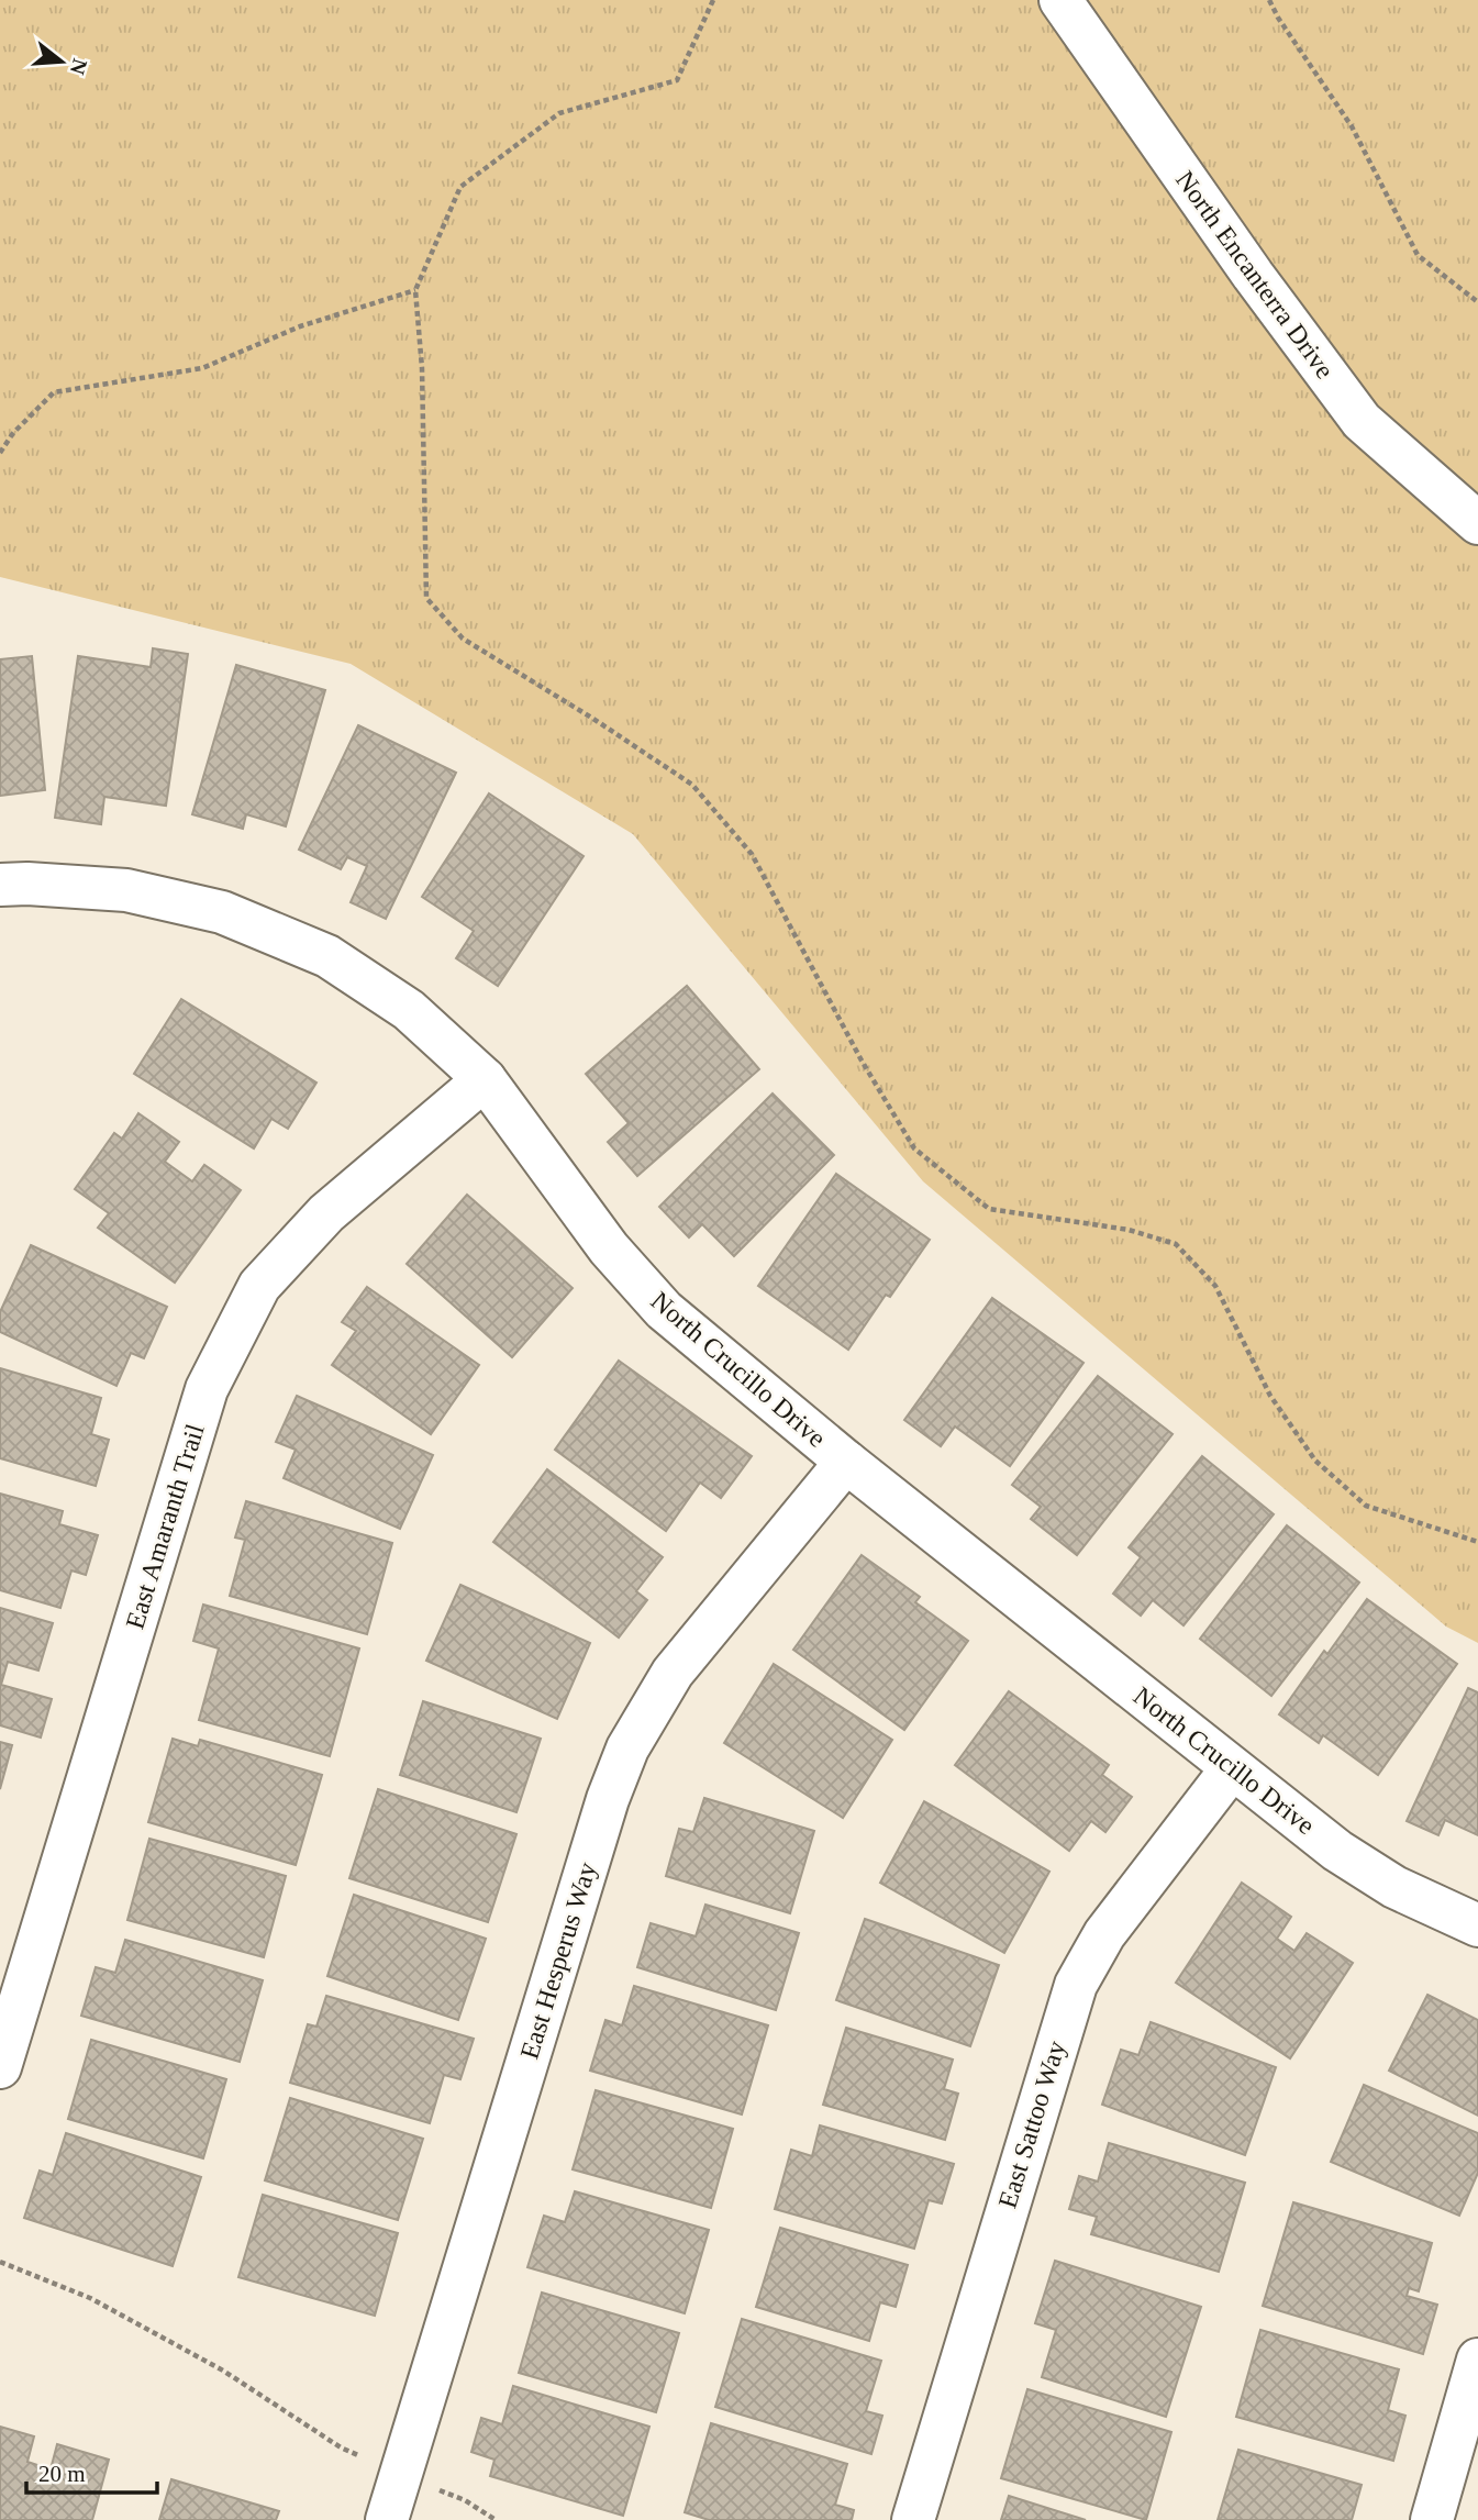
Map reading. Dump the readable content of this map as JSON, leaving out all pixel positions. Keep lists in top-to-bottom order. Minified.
{"streets":{"street":["North Encanterra Drive","North Crucillo Drive","East Amaranth Trail","East Hesperus Way","East Sattoo Way"]},"crossings":[["North Crucillo Drive","East Amaranth Trail"],["North Crucillo Drive","East Hesperus Way"],["North Crucillo Drive","East Sattoo Way"]],"scale_bar":"20 m","north":"right"}
